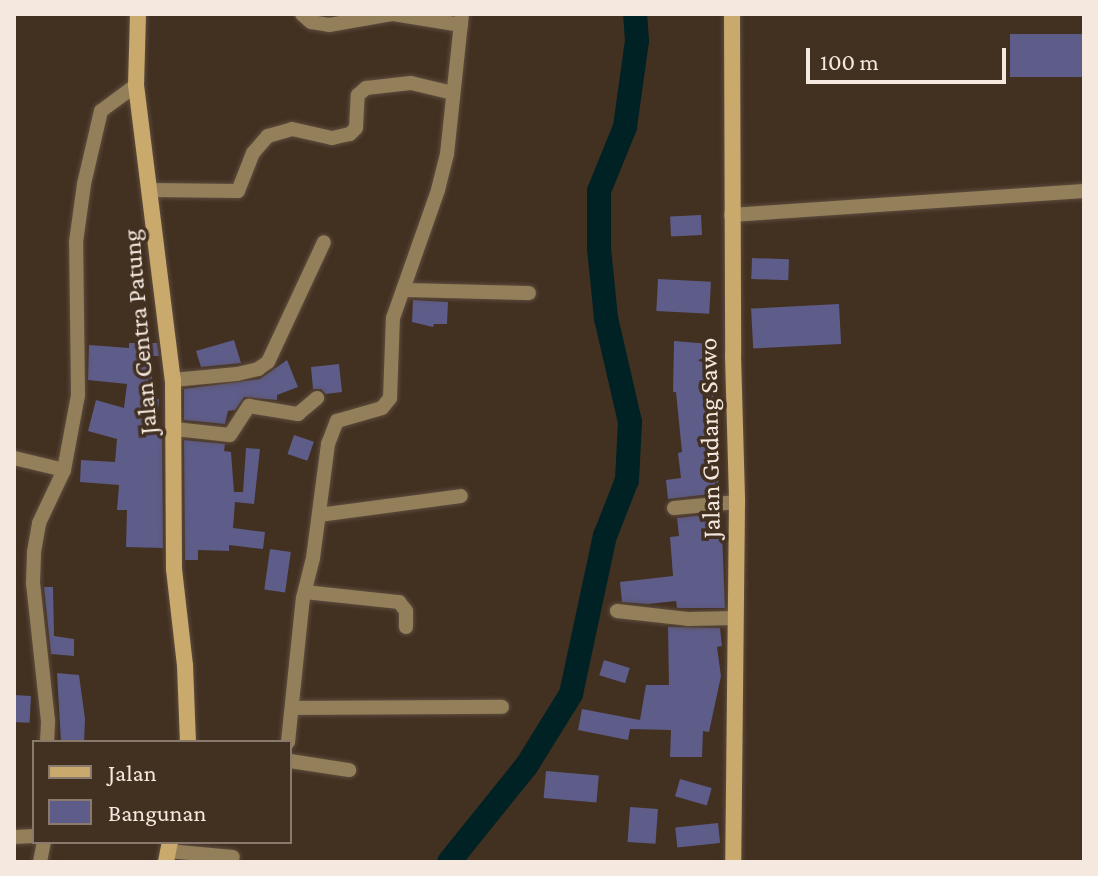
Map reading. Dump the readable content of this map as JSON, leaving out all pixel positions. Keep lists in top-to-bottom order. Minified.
{"streets":{"street":["Jalan Centra Patung","Jalan Gudang Sawo"]},"legend":["Jalan","Bangunan"],"scale_bar":"100 m"}
